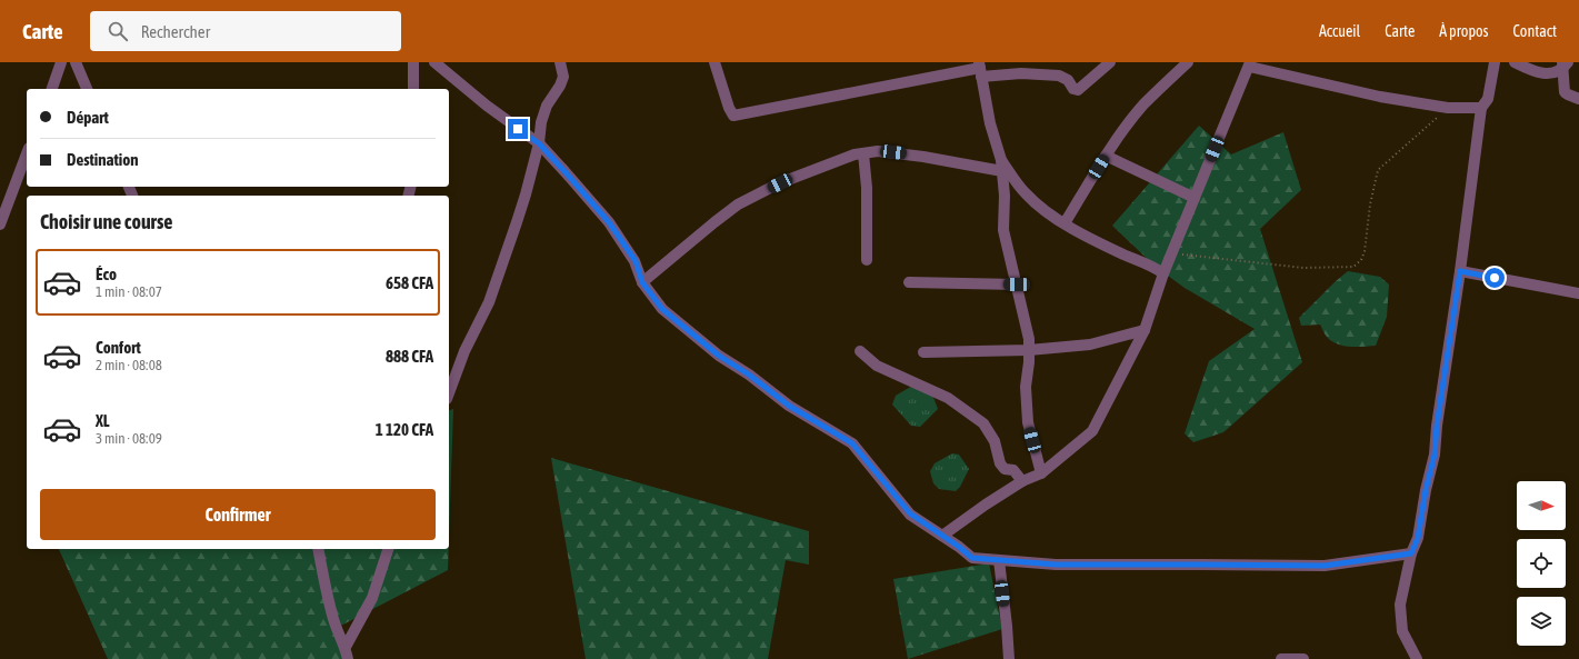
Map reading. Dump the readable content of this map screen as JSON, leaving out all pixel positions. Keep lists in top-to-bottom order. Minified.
{"north":"right","page":{"header":"Carte","search":"Rechercher","nav":["Accueil","Carte","À propos","Contact"],"banner":["Départ","Destination"],"heading":"Choisir une course","list":[{"name":"Éco","note":"1 min · 08:07","value":"658 CFA"},{"name":"Confort","note":"2 min · 08:08","value":"888 CFA"},{"name":"XL","note":"3 min · 08:09","value":"1 120 CFA"}],"buttons":"Confirmer"}}
